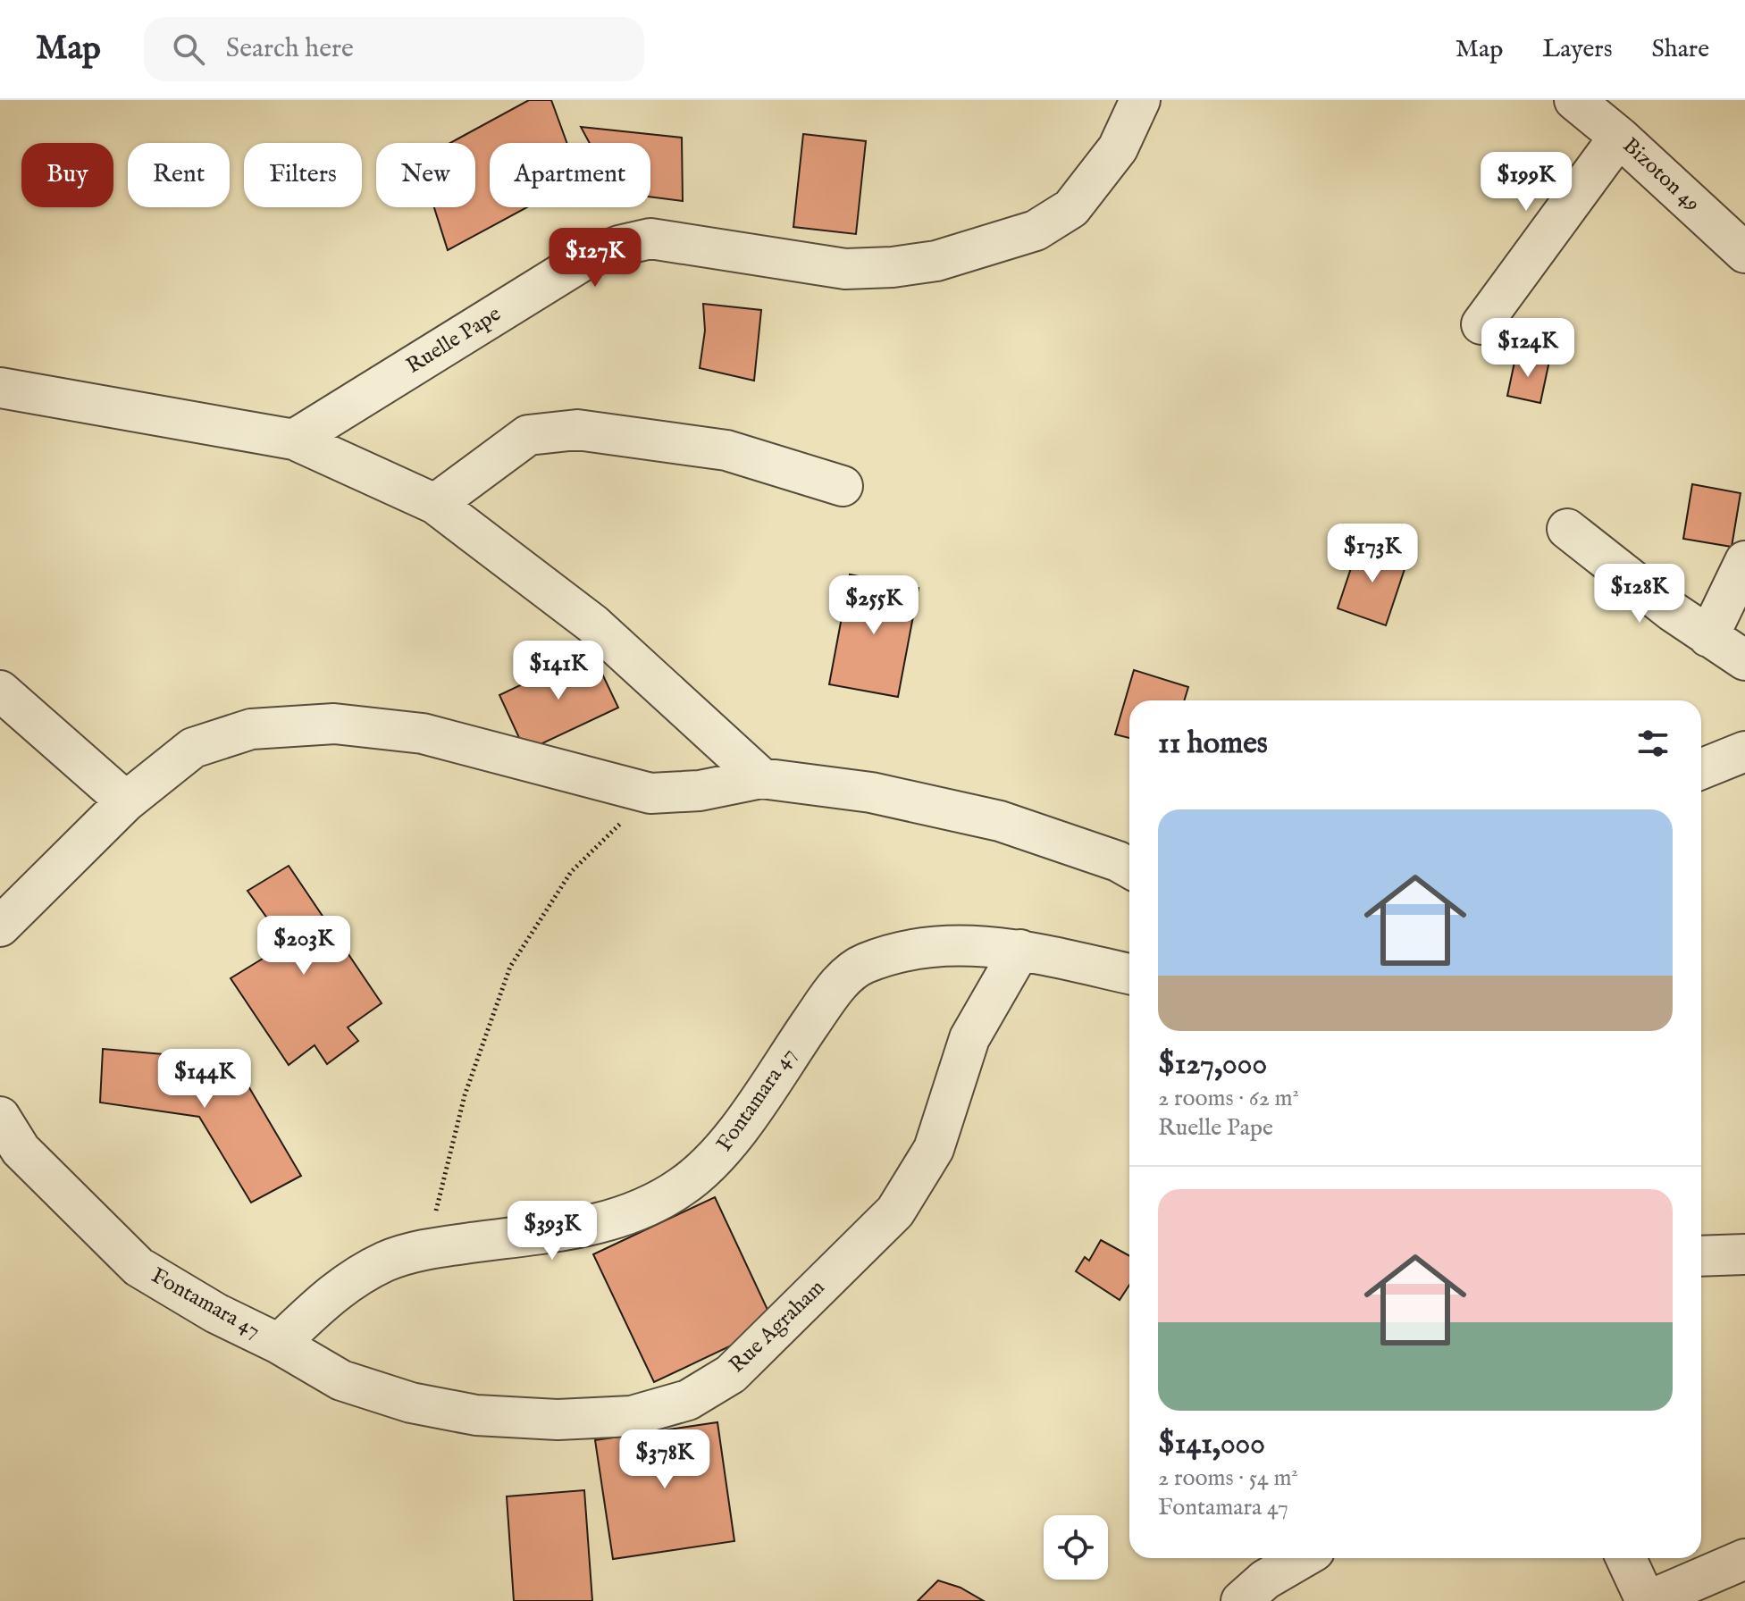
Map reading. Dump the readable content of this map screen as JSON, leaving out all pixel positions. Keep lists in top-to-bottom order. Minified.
{"streets":{"street":["Bizoton 49","Ruelle Pape","Fontamara 47","Rue Agraham"]},"crossings":[["Fontamara 47","Rue Agraham"]],"page":{"header":"Map","search":"Search here","nav":["Map","Layers","Share"],"chip":["Buy","Rent","Filters","New","Apartment"],"price":["$199K","$127K","$124K","$173K","$128K","$255K","$141K","$203K","$144K","$393K","$378K"],"heading":"11 homes","list":[{"name":"$127,000","note":"2 rooms · 62 m² · Ruelle Pape"},{"name":"$141,000","note":"2 rooms · 54 m² · Fontamara 47"}]}}
